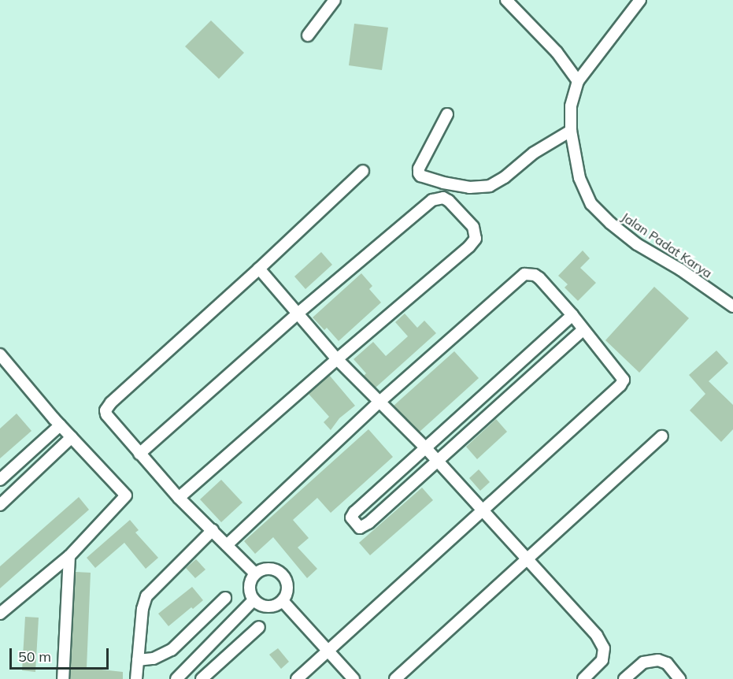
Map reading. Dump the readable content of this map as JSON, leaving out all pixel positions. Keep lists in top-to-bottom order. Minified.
{"streets":{"street":["Jalan Padat Karya"]},"scale_bar":"50 m"}
